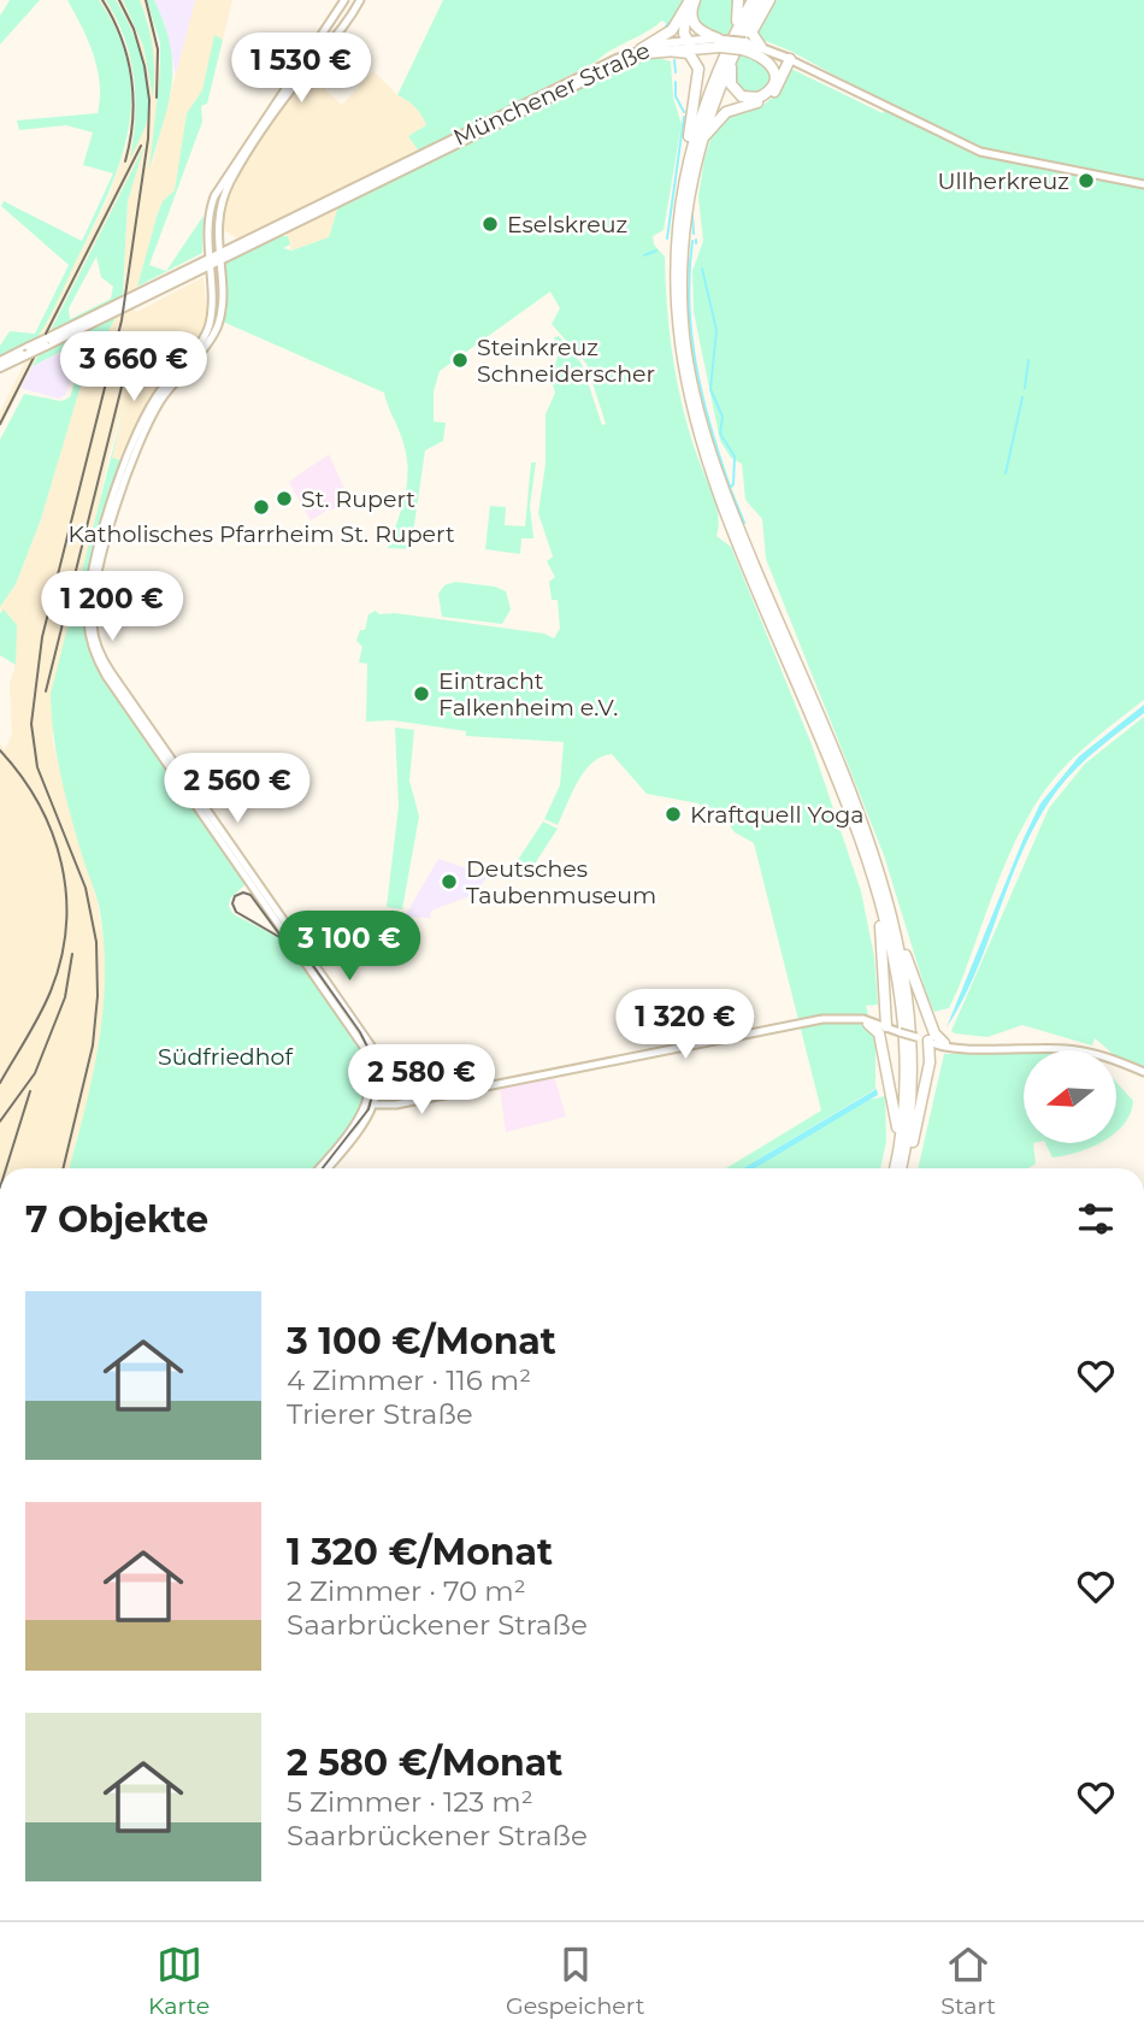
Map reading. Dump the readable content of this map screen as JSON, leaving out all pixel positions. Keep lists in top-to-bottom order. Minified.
{"streets":{"main road":["Münchener Straße"]},"parks":["Südfriedhof"],"places":["Ullherkreuz","Eselskreuz","Steinkreuz Schneiderscher","St. Rupert","Katholisches Pfarrheim St. Rupert","Eintracht Falkenheim e.V.","Kraftquell Yoga","Deutsches Taubenmuseum"],"north":"left","page":{"price":["1 530 €","3 660 €","1 200 €","2 560 €","3 100 €","1 320 €","2 580 €"],"heading":"7 Objekte","list":[{"name":"3 100 €/Monat","note":"4 Zimmer · 116 m² · Trierer Straße"},{"name":"1 320 €/Monat","note":"2 Zimmer · 70 m² · Saarbrückener Straße"},{"name":"2 580 €/Monat","note":"5 Zimmer · 123 m² · Saarbrückener Straße"}],"tabs":["Karte","Gespeichert","Start"]}}
